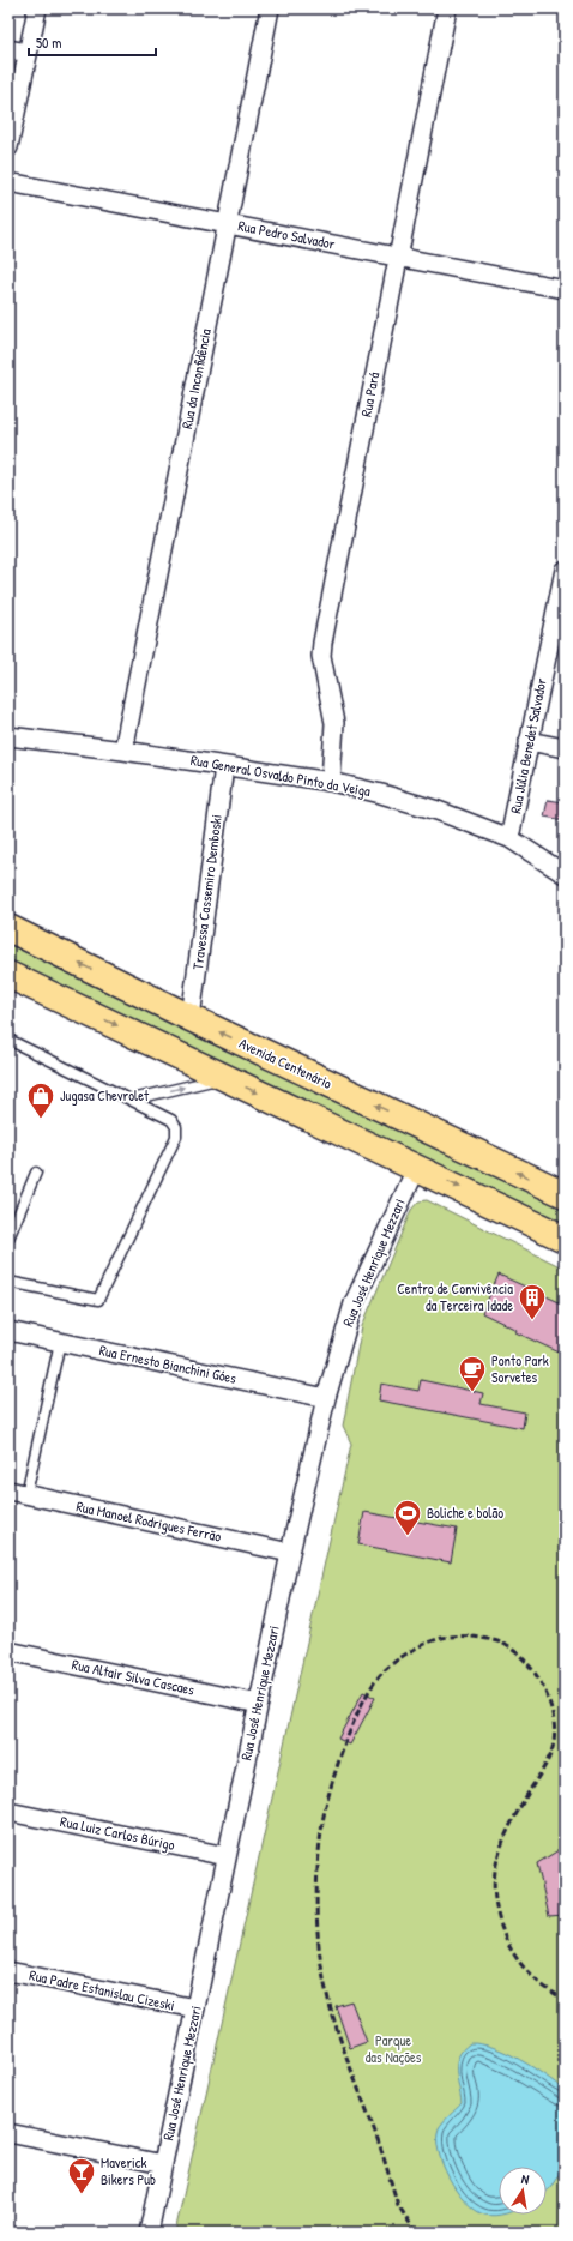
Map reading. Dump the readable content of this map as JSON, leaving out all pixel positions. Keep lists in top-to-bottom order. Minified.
{"streets":{"main road":["Avenida Centenário"],"street":["Rua Pedro Salvador","Rua da Inconfidência","Rua Pará","Rua Júlia Benedet Salvador","Rua General Osvaldo Pinto da Veiga","Travessa Cassemiro Demboski","Rua José Henrique Mezzari","Rua Ernesto Bianchini Góes","Rua Manoel Rodrigues Ferrão","Rua Altair Silva Cascaes","Rua Luiz Carlos Búrigo","Rua Padre Estanislau Cizeski"]},"crossings":[["Rua Pedro Salvador","Rua da Inconfidência"],["Rua Pedro Salvador","Rua Pará"],["Rua da Inconfidência","Rua General Osvaldo Pinto da Veiga"],["Rua Pará","Rua General Osvaldo Pinto da Veiga"],["Rua Júlia Benedet Salvador","Rua General Osvaldo Pinto da Veiga"],["Rua General Osvaldo Pinto da Veiga","Travessa Cassemiro Demboski"],["Travessa Cassemiro Demboski","Avenida Centenário"],["Rua José Henrique Mezzari","Rua Ernesto Bianchini Góes"],["Rua José Henrique Mezzari","Rua Manoel Rodrigues Ferrão"],["Rua José Henrique Mezzari","Rua Altair Silva Cascaes"],["Rua José Henrique Mezzari","Rua Luiz Carlos Búrigo"],["Rua José Henrique Mezzari","Rua Padre Estanislau Cizeski"]],"parks":["Parque das Nações"],"places":{"shop":["Jugasa Chevrolet"],"building":["Centro de Convivência da Terceira Idade"],"cafe":["Ponto Park Sorvetes"],"sports":["Boliche e bolão"],"bar":["Maverick Bikers Pub"]},"scale_bar":"50 m","north":"top"}
